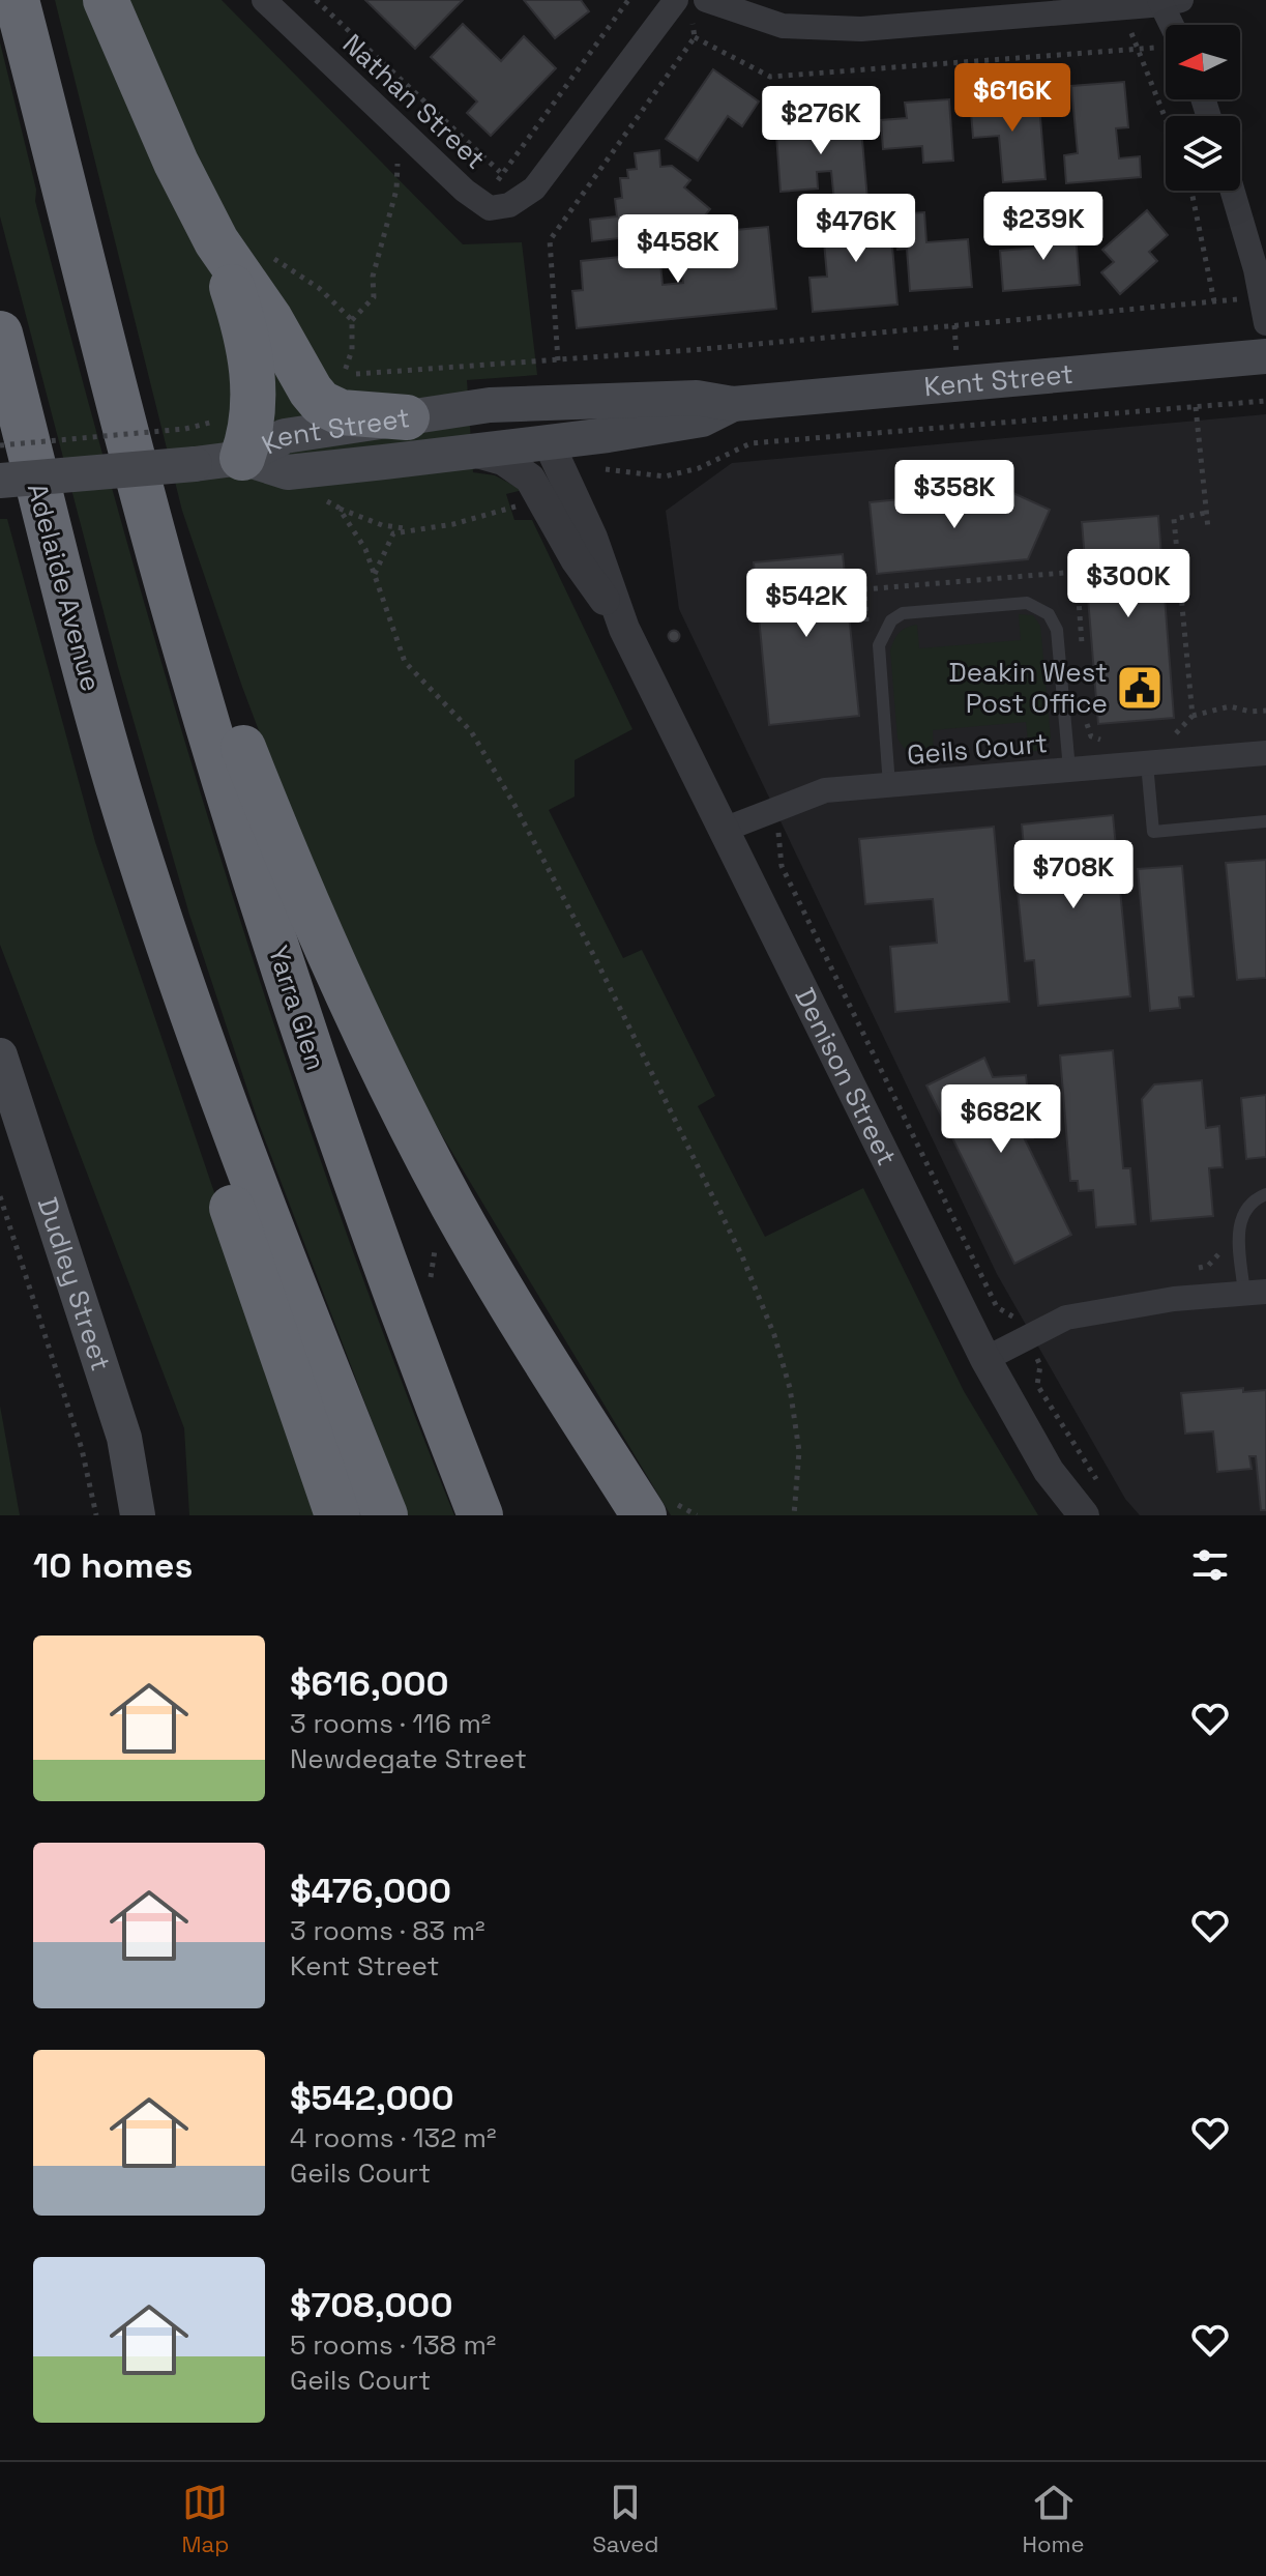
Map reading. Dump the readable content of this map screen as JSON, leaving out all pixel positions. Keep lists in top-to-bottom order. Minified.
{"streets":{"highway":["Adelaide Avenue","Yarra Glen"],"main road":["Kent Street","Dudley Street"],"street":["Nathan Street","Geils Court","Denison Street"]},"crossings":[["Kent Street","Denison Street"],["Geils Court","Denison Street"]],"places":{"public building":["Deakin West Post Office"]},"north":"left","page":{"price":["$616K","$276K","$239K","$476K","$458K","$358K","$300K","$542K","$708K","$682K"],"heading":"10 homes","list":[{"name":"$616,000","note":"3 rooms · 116 m² · Newdegate Street"},{"name":"$476,000","note":"3 rooms · 83 m² · Kent Street"},{"name":"$542,000","note":"4 rooms · 132 m² · Geils Court"},{"name":"$708,000","note":"5 rooms · 138 m² · Geils Court"}],"tabs":["Map","Saved","Home"]}}
